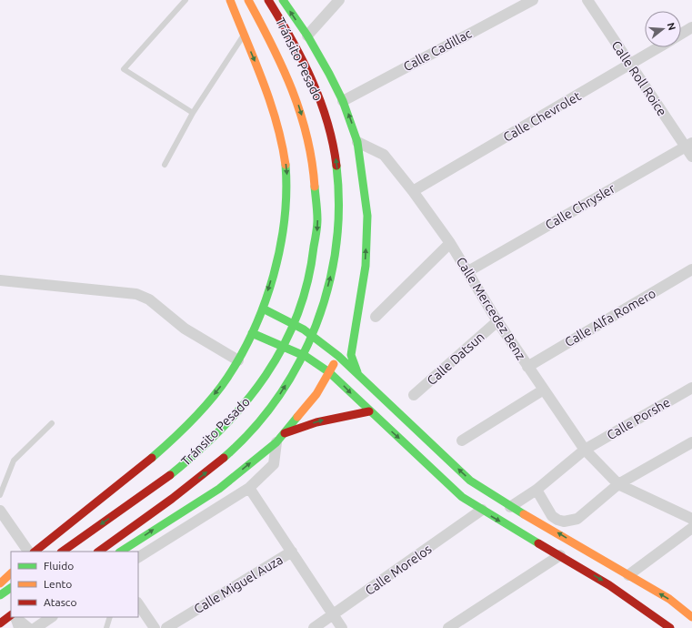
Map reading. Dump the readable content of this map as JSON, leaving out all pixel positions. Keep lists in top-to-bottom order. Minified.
{"streets":{"main road":["Tránsito Pesado"],"street":["Calle Cadillac","Calle Roll Roice","Calle Chevrolet","Calle Chrysler","Calle Mercedez Benz","Calle Alfa Romero","Calle Datsun","Calle Porshe","Calle Morelos","Calle Miguel Auza"]},"crossings":[["Calle Roll Roice","Calle Chevrolet"],["Calle Roll Roice","Calle Chrysler"],["Calle Chevrolet","Calle Mercedez Benz"],["Calle Chrysler","Calle Mercedez Benz"],["Calle Mercedez Benz","Calle Alfa Romero"],["Calle Mercedez Benz","Calle Datsun"],["Calle Mercedez Benz","Calle Porshe"]],"legend":["Fluido","Lento","Atasco"],"north":"right"}
